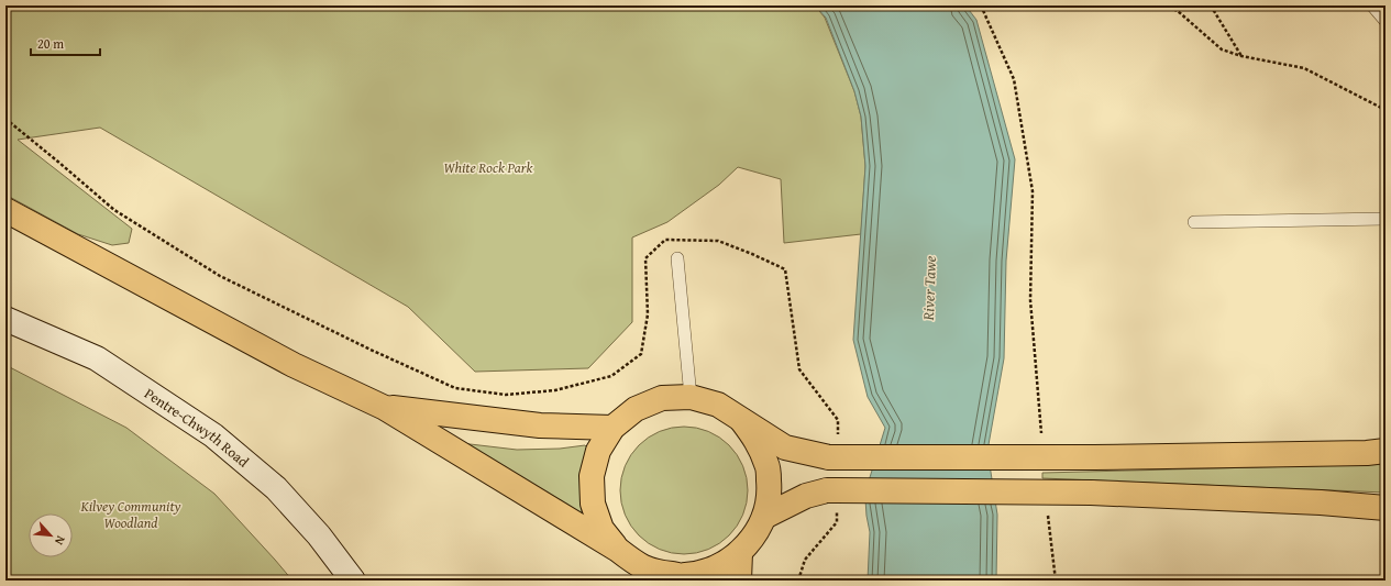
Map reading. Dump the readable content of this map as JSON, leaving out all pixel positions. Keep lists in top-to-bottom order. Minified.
{"streets":{"main road":["Pentre-Chwyth Road"]},"water":["River Tawe"],"parks":["White Rock Park","Kilvey Community Woodland"],"scale_bar":"20 m","north":"bottom right"}
